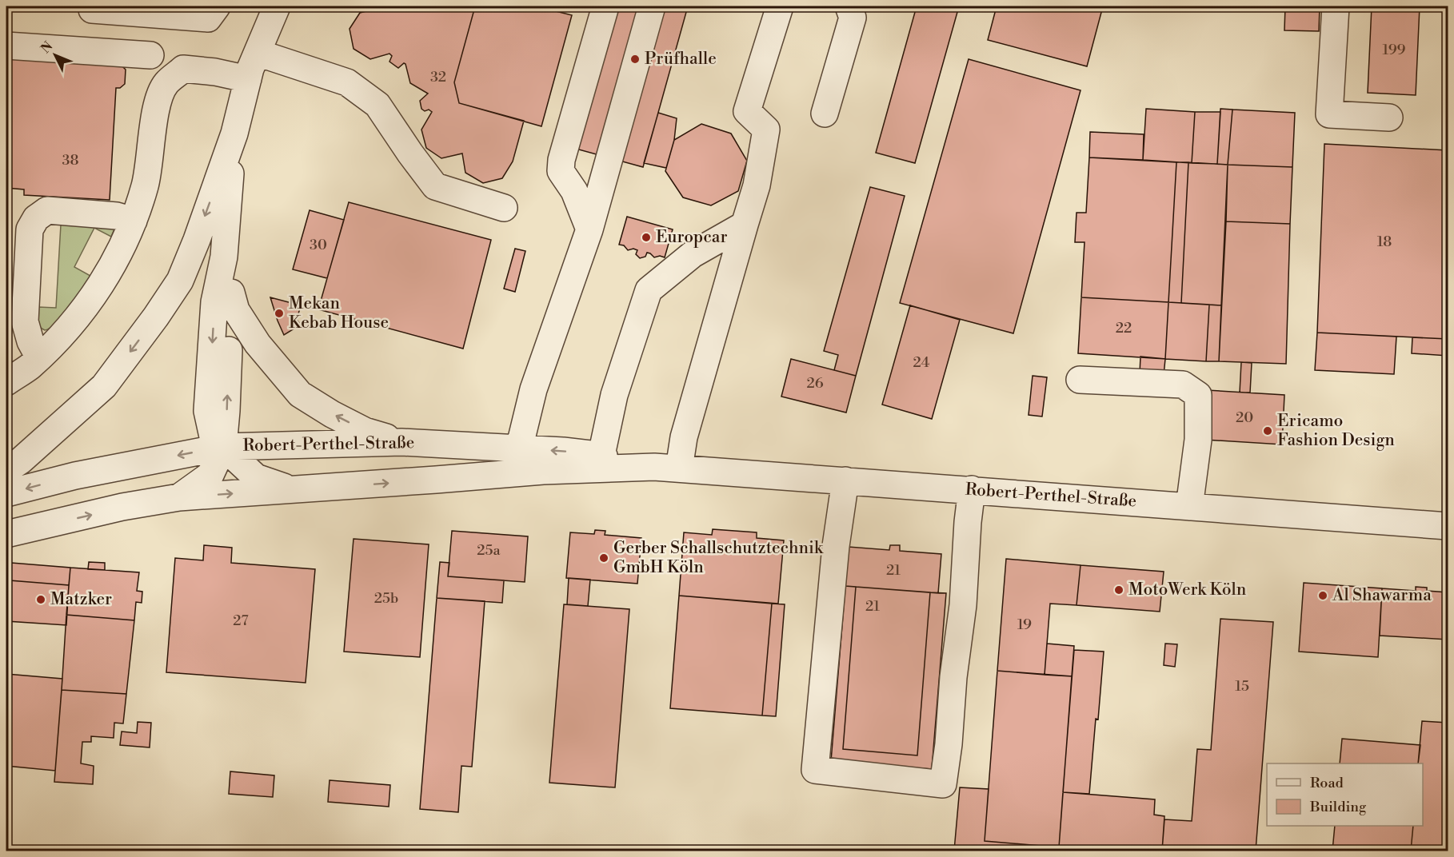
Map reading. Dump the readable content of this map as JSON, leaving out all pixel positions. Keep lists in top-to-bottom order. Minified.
{"streets":{"street":["Robert-Perthel-Straße"]},"places":["Prüfhalle","Europcar","Mekan Kebab House","Ericamo Fashion Design","Gerber Schallschutztechnik GmbH Köln","MotoWerk Köln","Al Shawarma","Matzker"],"house_numbers":["199","32","38","18","30","22","24","26","20","25a","21","25b","21","27","19","15"],"legend":["Road","Building"],"north":"top left"}
